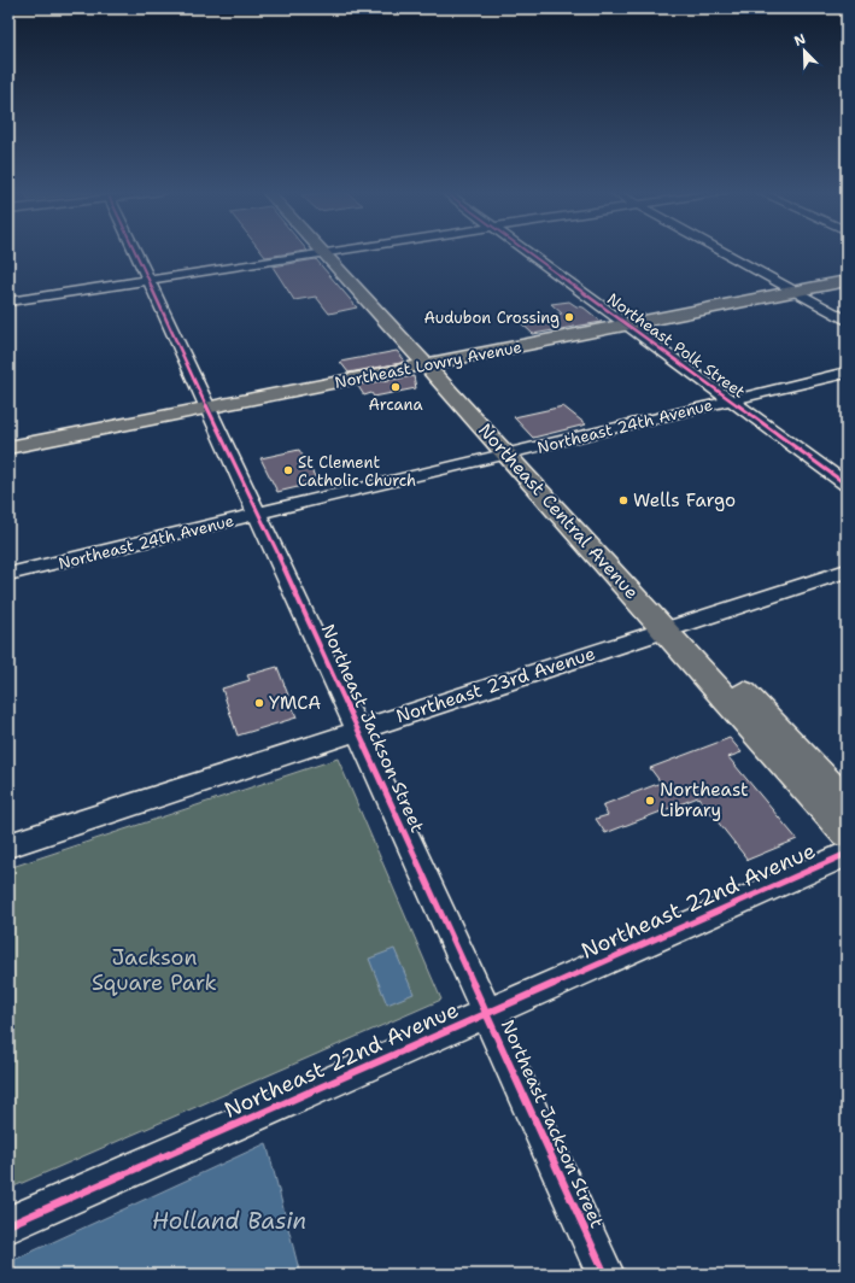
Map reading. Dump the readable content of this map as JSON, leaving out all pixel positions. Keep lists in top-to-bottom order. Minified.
{"streets":{"main road":["Northeast Lowry Avenue","Northeast Central Avenue"],"street":["Northeast Polk Street","Northeast 24th Avenue","Northeast 23rd Avenue","Northeast Jackson Street","Northeast 22nd Avenue"]},"crossings":[["Northeast Polk Street","Northeast Lowry Avenue"],["Northeast Polk Street","Northeast 24th Avenue"],["Northeast Lowry Avenue","Northeast Central Avenue"],["Northeast Lowry Avenue","Northeast Jackson Street"],["Northeast 24th Avenue","Northeast Central Avenue"],["Northeast 24th Avenue","Northeast Jackson Street"],["Northeast Central Avenue","Northeast 23rd Avenue"],["Northeast 23rd Avenue","Northeast Jackson Street"],["Northeast Jackson Street","Northeast 22nd Avenue"]],"water":["Holland Basin"],"parks":["Jackson Square Park"],"places":["Audubon Crossing","Arcana","St Clement Catholic Church","Wells Fargo","YMCA","Northeast Library"],"north":"top left"}
